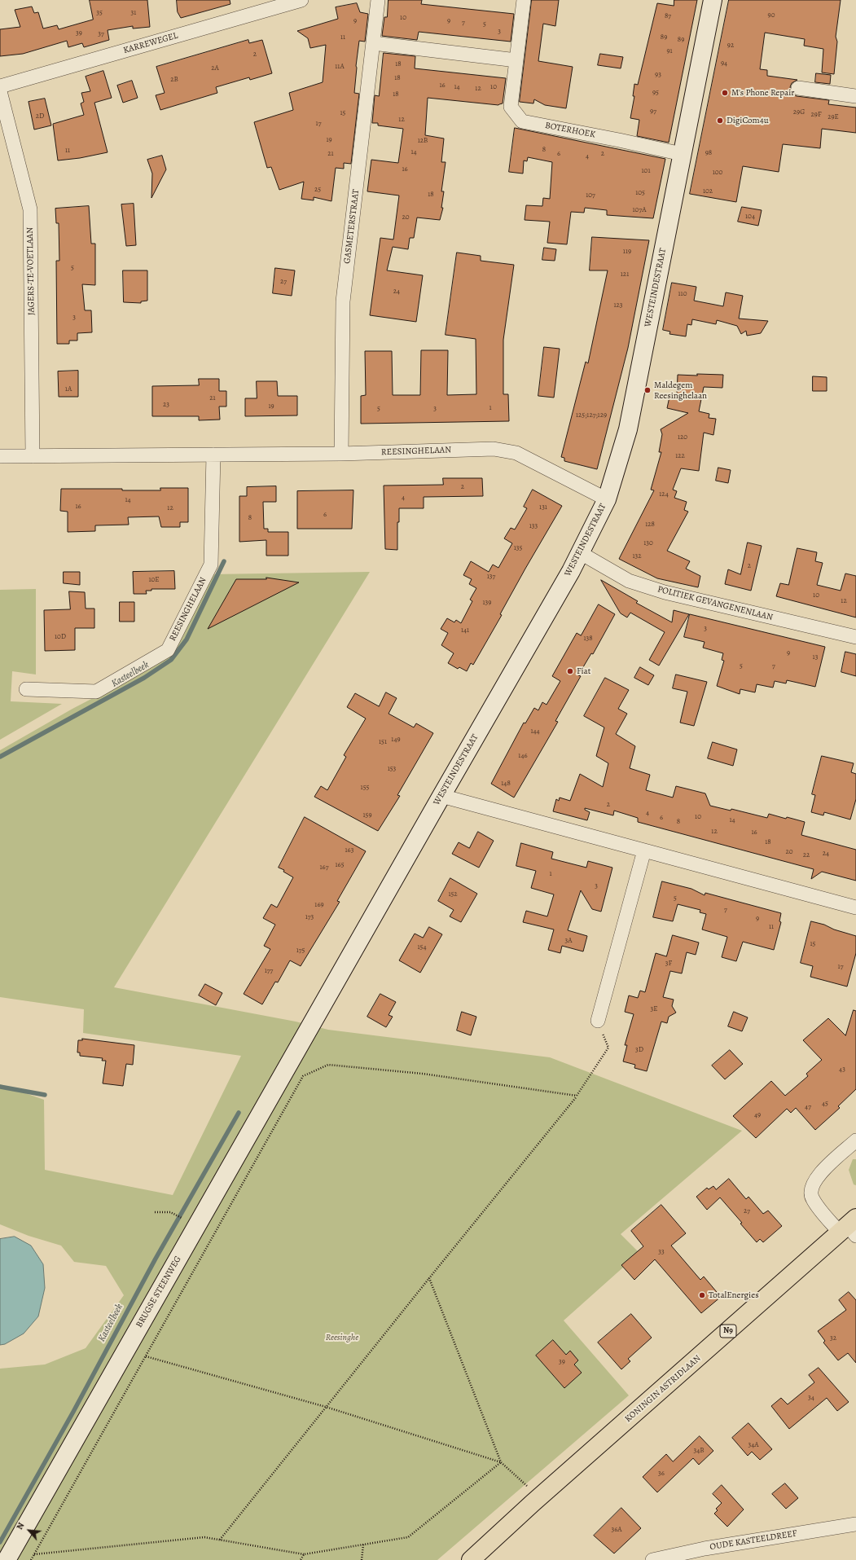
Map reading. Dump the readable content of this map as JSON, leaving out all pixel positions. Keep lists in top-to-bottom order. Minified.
{"streets":{"main road":["N9","KONINGIN ASTRIDLAAN"],"street":["KARREWEGEL","BOTERHOEK","GASMETERSTRAAT","JAGERS-TE-VOETLAAN","WESTEINDESTRAAT","REESINGHELAAN","POLITIEK GEVANGENENLAAN","BRUGSE STEENWEG","OUDE KASTEELDREEF"]},"crossings":[["BOTERHOEK","WESTEINDESTRAAT"],["GASMETERSTRAAT","REESINGHELAAN"],["JAGERS-TE-VOETLAAN","REESINGHELAAN"],["WESTEINDESTRAAT","REESINGHELAAN"],["WESTEINDESTRAAT","POLITIEK GEVANGENENLAAN"],["WESTEINDESTRAAT","BRUGSE STEENWEG"]],"water":["Kasteelbeek"],"parks":["Reesinghe"],"places":["M's Phone Repair","DigiCom4u","Maldegem Reesinghelaan","Fiat","TotalEnergies"],"house_numbers":["35","31","90","87","10","9","9","7","5","3","39","37","11","89","89","92","91","2","94","18","11A","2A","93","18","2B","16","14","10","12","95","18","97","29G","15","29F","2D","29E","12","17","19","12B","8","11","14","98","21","6","2","4","16","101","100","25","102","105","18","107","107A","104","20","119","5","121","27","24","110","123","3","1A","21","23","19","1","5","3","125;127;129","120","122","2","124","4","14","16","131","12","6","8","128","133","130","135","132","2","137","10E","10","12","139","3","141","10D","138","9","13","5","7","144","149","151","146","153","148","155","2","4","159","10","6","14","8","12","16","18","163","20","24","22","165","167","1","3","152","5","169","7","173","9","11","3A","15","154","175","3F","17","177","3E","3D","43","45","47","49","27","33","32","39","34","34A","34B","36","36A"],"north":"top left"}
